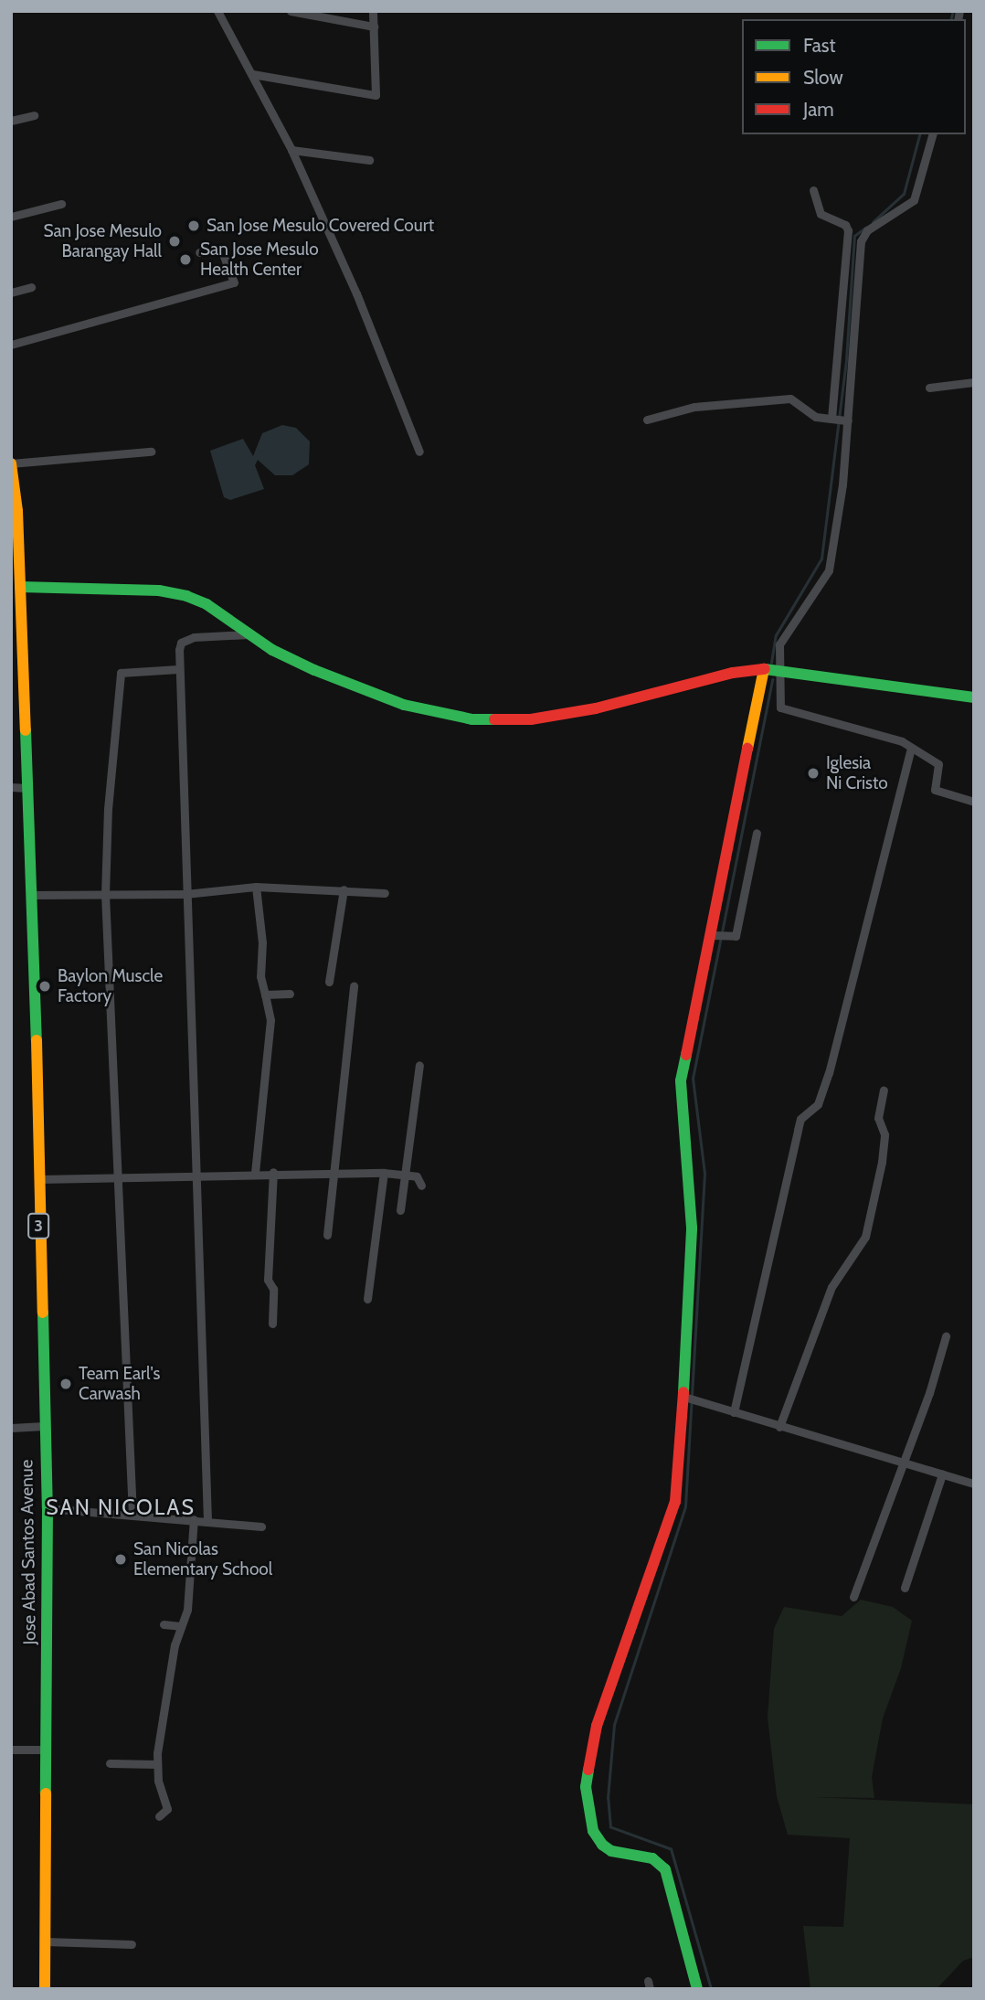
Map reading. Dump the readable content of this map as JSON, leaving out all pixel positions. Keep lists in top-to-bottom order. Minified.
{"streets":{"main road":["3","Jose Abad Santos Avenue"]},"districts":["SAN NICOLAS"],"places":["San Jose Mesulo Covered Court","San Jose Mesulo Barangay Hall","San Jose Mesulo Health Center","Iglesia Ni Cristo","Baylon Muscle Factory","Team Earl's Carwash","San Nicolas Elementary School"],"legend":["Fast","Slow","Jam"]}
